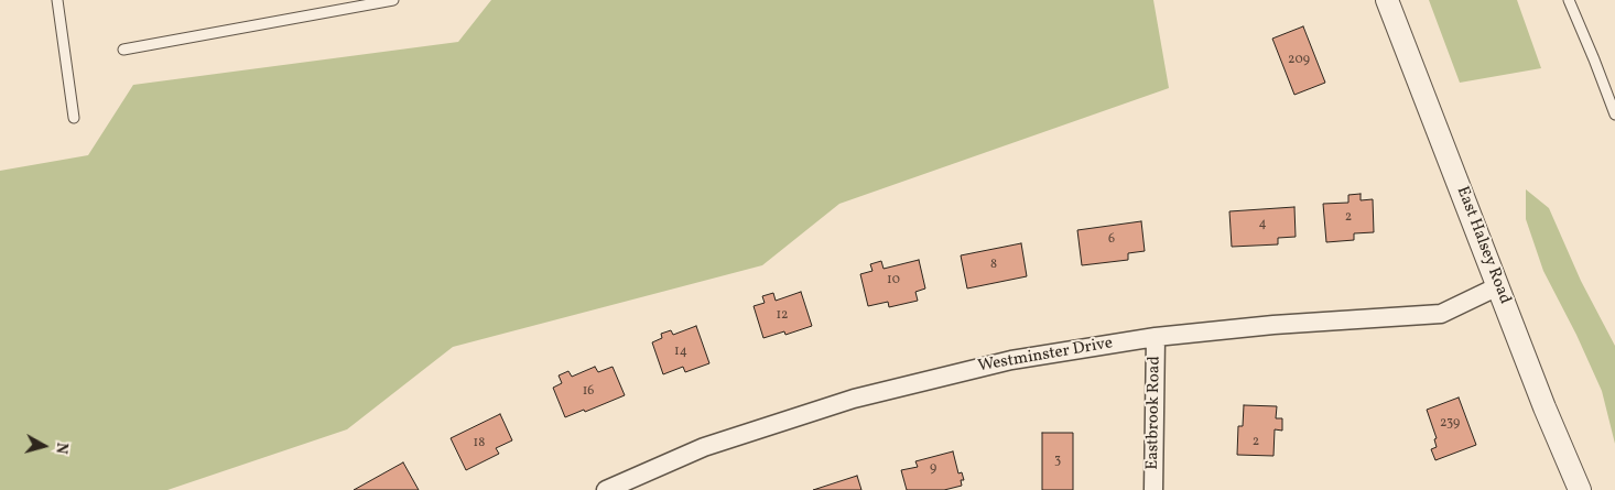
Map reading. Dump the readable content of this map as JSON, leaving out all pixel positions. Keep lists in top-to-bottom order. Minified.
{"streets":{"street":["East Halsey Road","Westminster Drive","Eastbrook Road"]},"crossings":[["East Halsey Road","Westminster Drive"],["Westminster Drive","Eastbrook Road"]],"house_numbers":["209","2","4","6","8","10","12","14","16","239","2","18","3","9"],"north":"right"}
